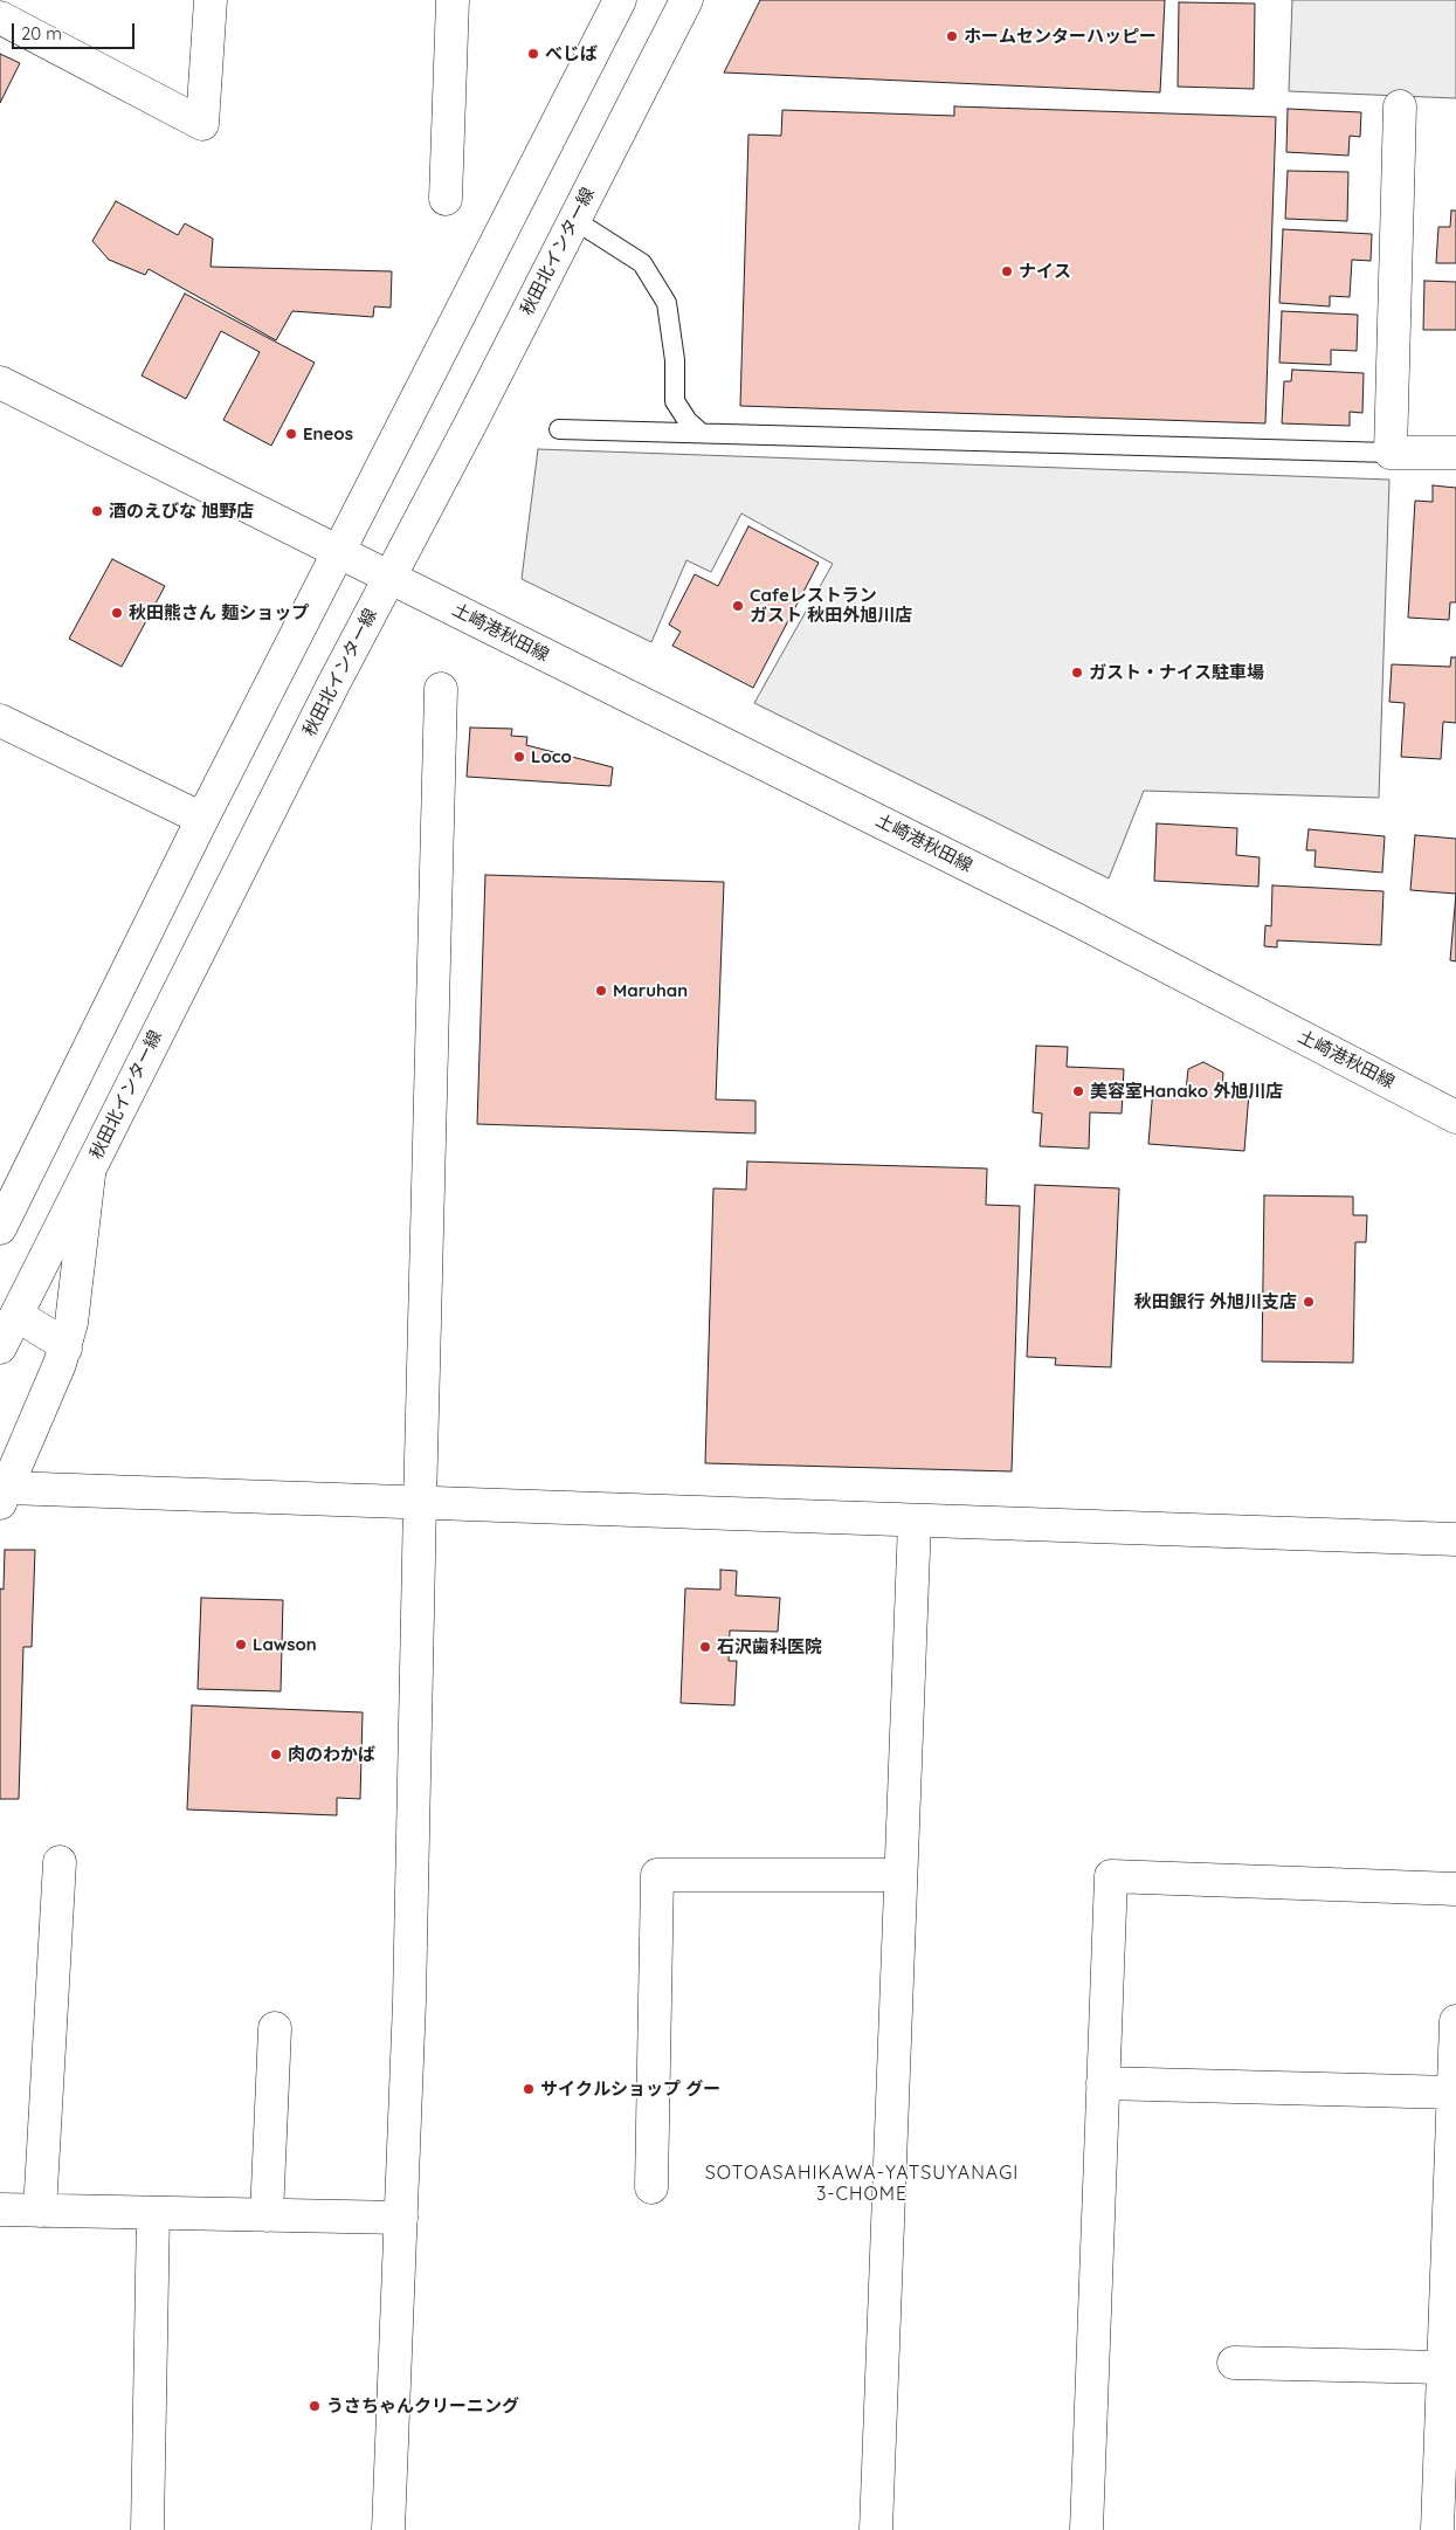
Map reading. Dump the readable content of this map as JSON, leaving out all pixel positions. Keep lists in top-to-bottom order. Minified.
{"streets":{"street":["秋田北インター線","土崎港秋田線"]},"crossings":[["秋田北インター線","土崎港秋田線"]],"districts":["SOTOASAHIKAWA-YATSUYANAGI 3-CHOME"],"places":["ホームセンターハッピー","べじば","ナイス","Eneos","酒のえびな 旭野店","Cafeレストラン ガスト 秋田外旭川店","秋田熊さん 麺ショップ","ガスト・ナイス駐車場","Loco","Maruhan","美容室Hanako 外旭川店","秋田銀行 外旭川支店","Lawson","石沢歯科医院","肉のわかば","サイクルショップ グー","うさちゃんクリーニング"],"scale_bar":"20 m"}
